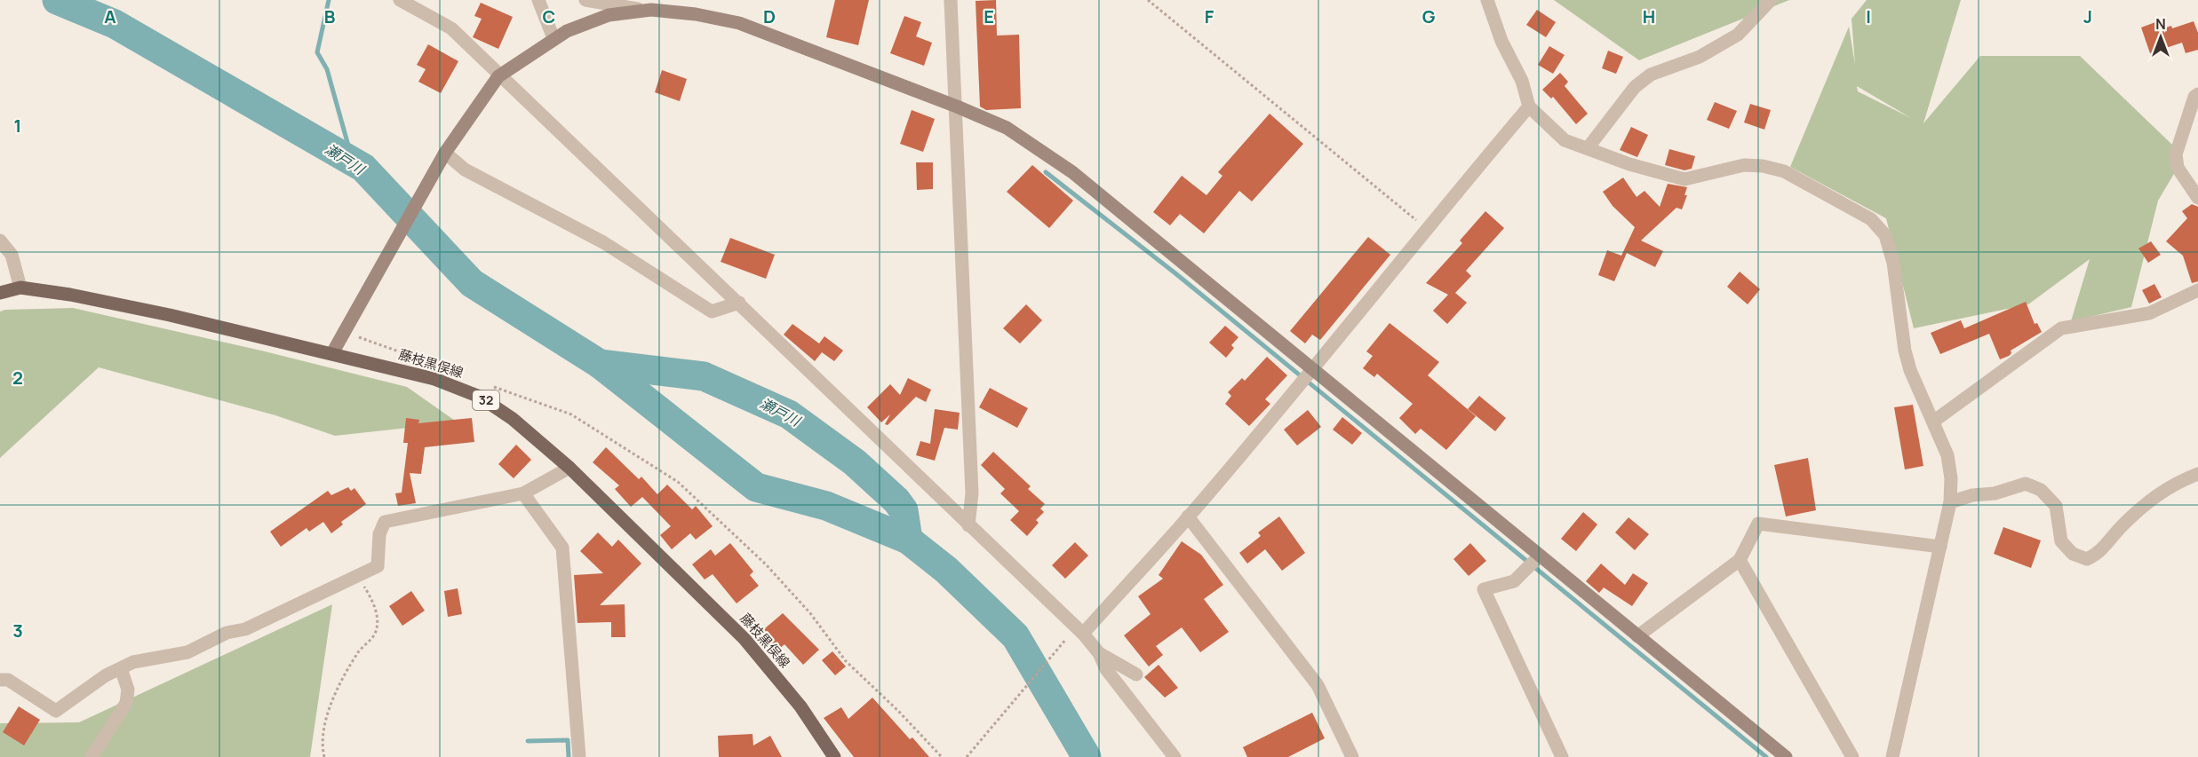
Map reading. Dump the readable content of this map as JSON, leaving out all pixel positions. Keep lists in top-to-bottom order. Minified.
{"streets":{"main road":["藤枝黒俣線","32"]},"water":["瀬戸川"],"north":"top","grid":{"columns":["A","B","C","D","E","F","G","H","I","J"],"rows":["1","2","3"]}}
